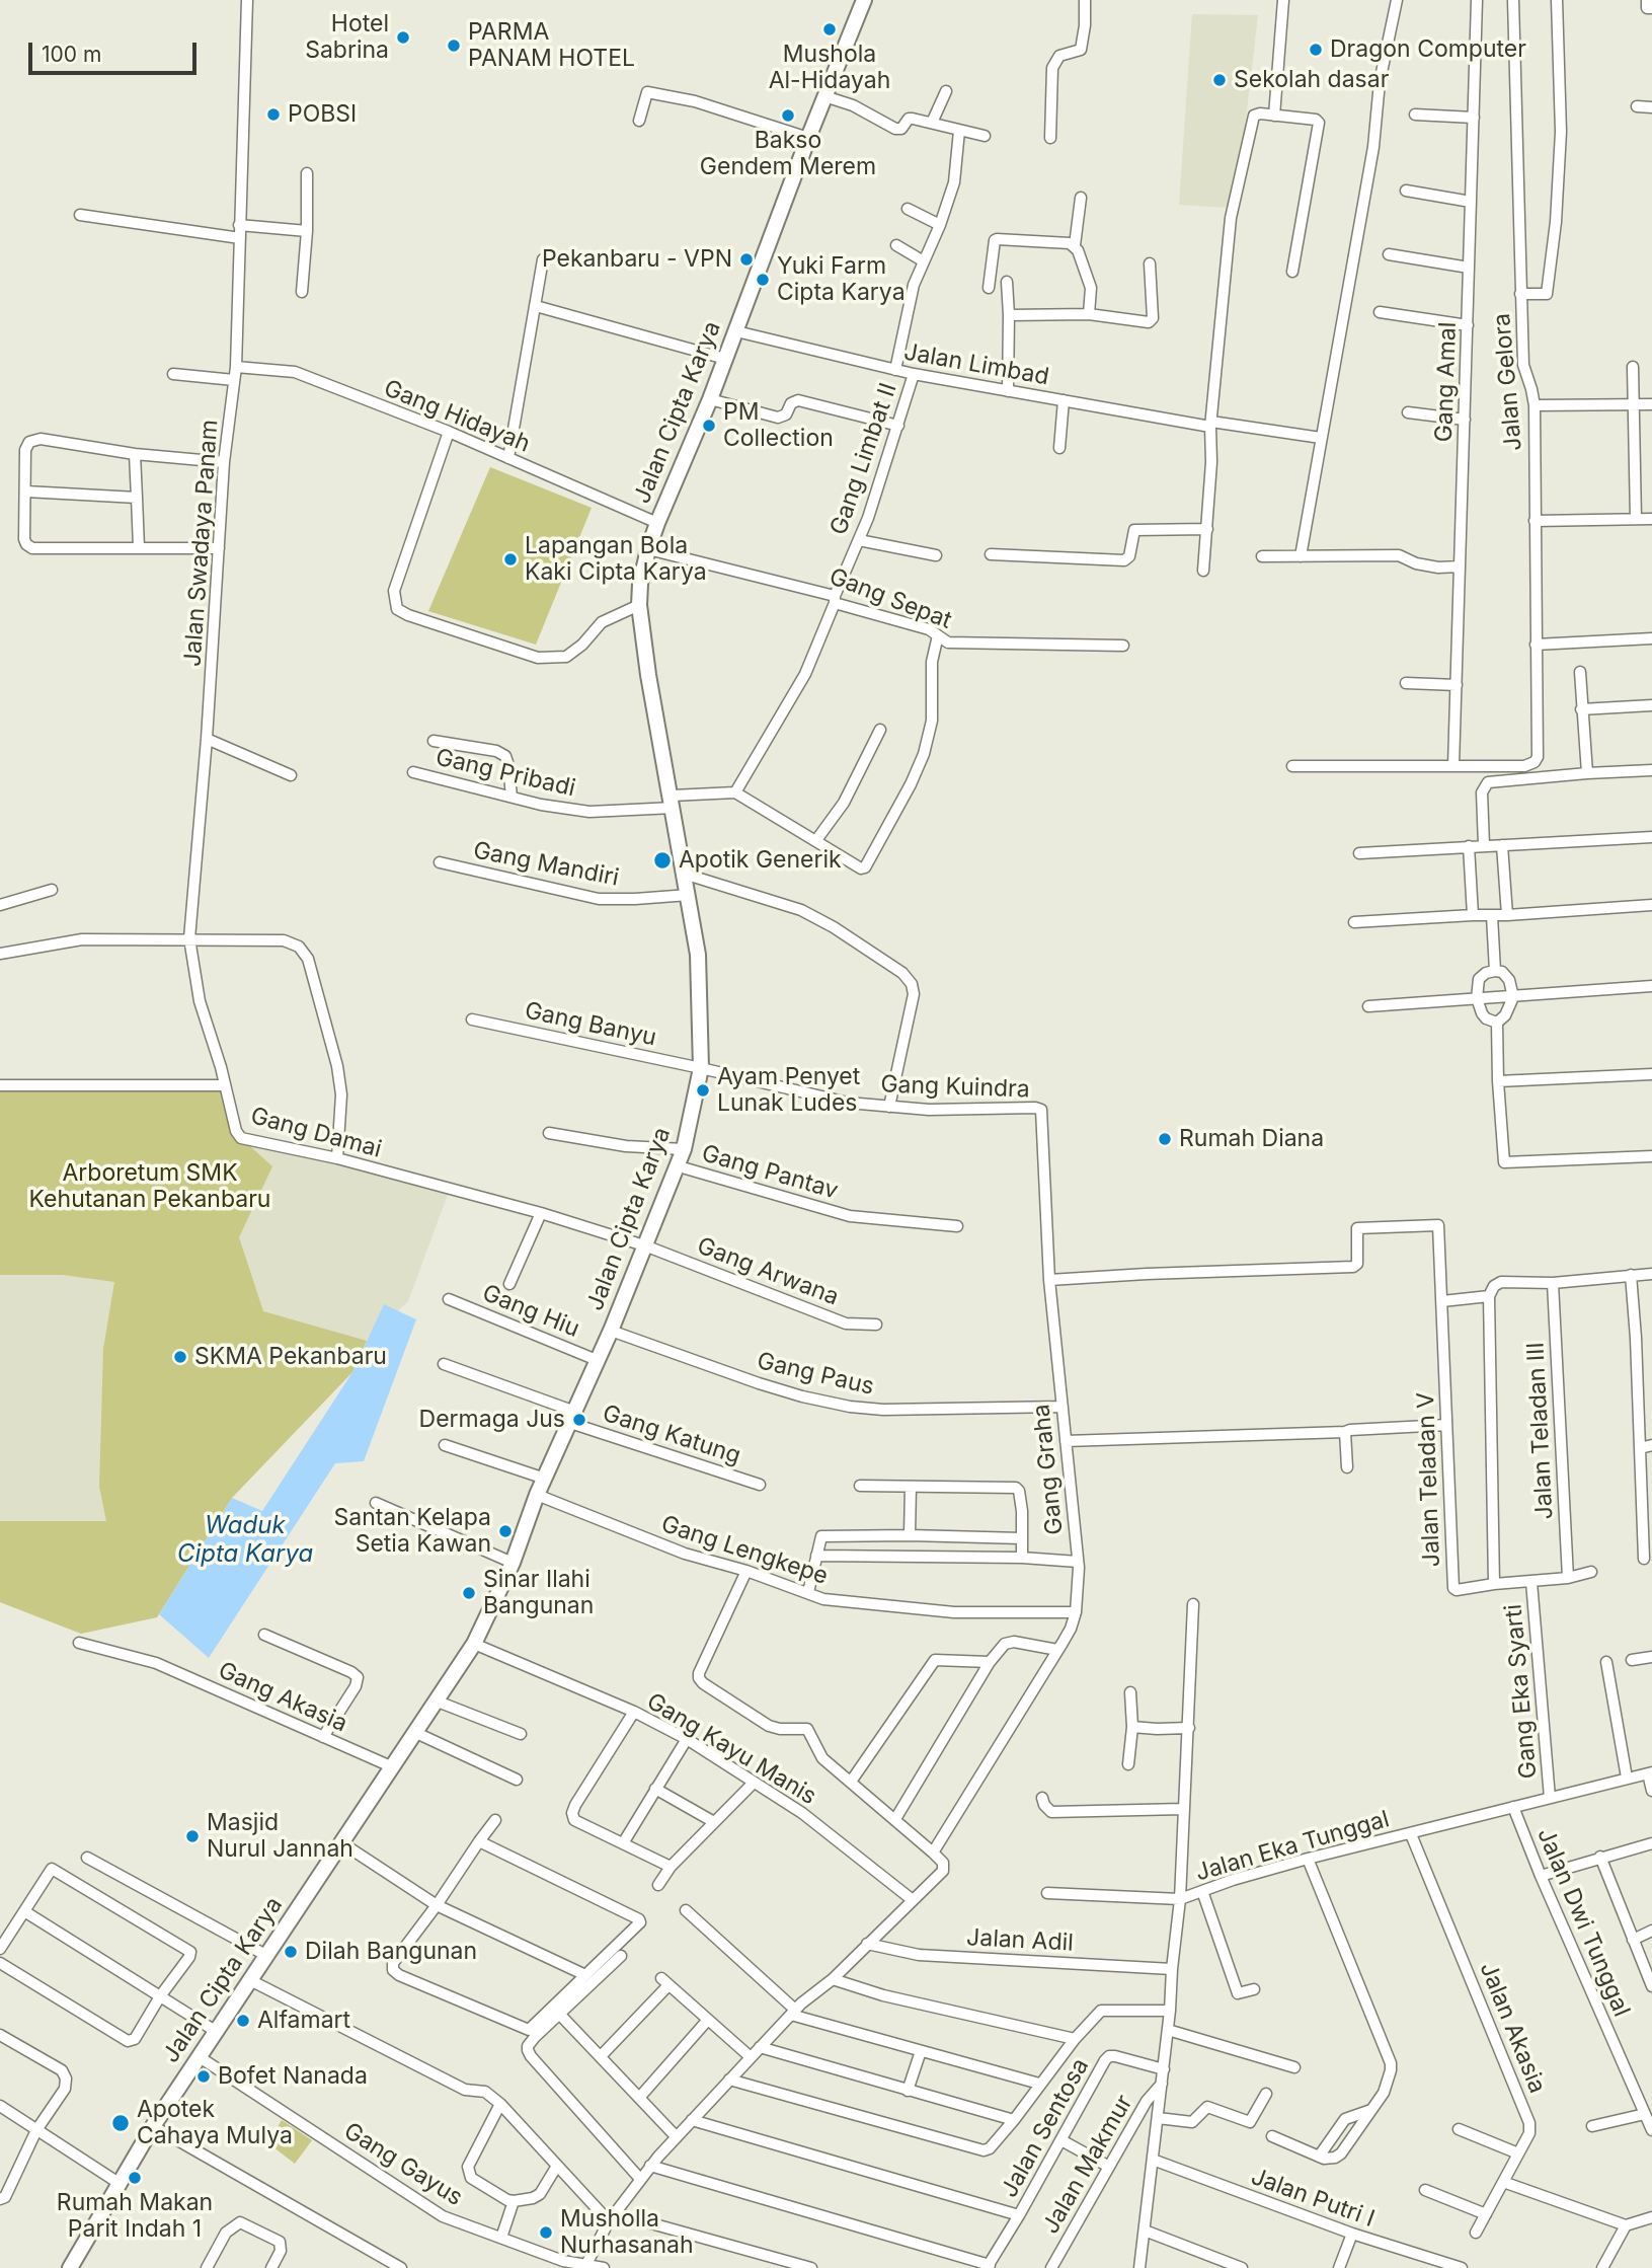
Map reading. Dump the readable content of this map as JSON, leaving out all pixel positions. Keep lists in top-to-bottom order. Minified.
{"streets":{"main road":["Jalan Cipta Karya"],"street":["Jalan Limbad","Gang Amal","Jalan Gelora","Gang Hidayah","Gang Limbat II","Jalan Swadaya Panam","Gang Sepat","Gang Pribadi","Gang Mandiri","Gang Banyu","Gang Kuindra","Gang Damai","Gang Pantav","Gang Arwana","Gang Hiu","Gang Paus","Jalan Teladan III","Gang Katung","Gang Graha","Jalan Teladan V","Gang Lengkepe","Gang Eka Syarti","Gang Akasia","Gang Kayu Manis","Jalan Eka Tunggal","Jalan Dwi Tunggal","Jalan Adil","Jalan Akasia","Jalan Sentosa","Gang Gayus","Jalan Makmur","Jalan Putri I"]},"crossings":[["Jalan Limbad","Jalan Cipta Karya"],["Jalan Limbad","Gang Limbat II"],["Gang Amal","Jalan Gelora"],["Jalan Cipta Karya","Gang Hidayah"],["Jalan Cipta Karya","Gang Sepat"],["Jalan Cipta Karya","Gang Pribadi"],["Jalan Cipta Karya","Gang Mandiri"],["Jalan Cipta Karya","Gang Banyu"],["Jalan Cipta Karya","Gang Kuindra"],["Jalan Cipta Karya","Gang Damai"],["Jalan Cipta Karya","Gang Pantav"],["Jalan Cipta Karya","Gang Arwana"],["Jalan Cipta Karya","Gang Hiu"],["Jalan Cipta Karya","Gang Paus"],["Jalan Cipta Karya","Gang Katung"],["Jalan Cipta Karya","Gang Lengkepe"],["Jalan Cipta Karya","Gang Akasia"],["Jalan Cipta Karya","Gang Kayu Manis"],["Jalan Cipta Karya","Gang Gayus"],["Gang Hidayah","Jalan Swadaya Panam"],["Gang Limbat II","Gang Sepat"],["Gang Limbat II","Gang Pribadi"],["Jalan Swadaya Panam","Gang Damai"],["Gang Banyu","Gang Kuindra"],["Gang Kuindra","Gang Graha"],["Gang Kuindra","Jalan Teladan V"],["Gang Damai","Gang Arwana"],["Gang Paus","Gang Graha"],["Jalan Teladan III","Jalan Teladan V"],["Gang Graha","Jalan Teladan V"],["Gang Graha","Gang Lengkepe"],["Jalan Teladan V","Gang Eka Syarti"],["Gang Eka Syarti","Jalan Eka Tunggal"],["Jalan Eka Tunggal","Jalan Dwi Tunggal"],["Jalan Eka Tunggal","Jalan Adil"],["Jalan Eka Tunggal","Jalan Akasia"],["Jalan Eka Tunggal","Jalan Sentosa"],["Jalan Eka Tunggal","Jalan Makmur"],["Jalan Eka Tunggal","Jalan Putri I"]],"water":["Waduk Cipta Karya"],"parks":["Arboretum SMK Kehutanan Pekanbaru"],"places":["Mushola Al-Hidayah","Hotel Sabrina","PARMA PANAM HOTEL","Dragon Computer","Sekolah dasar","POBSI","Bakso Gendem Merem","Pekanbaru - VPN","Yuki Farm Cipta Karya","PM Collection","Lapangan Bola Kaki Cipta Karya","Apotik Generik","Ayam Penyet Lunak Ludes","Rumah Diana","SKMA Pekanbaru","Dermaga Jus","Santan Kelapa Setia Kawan","Sinar Ilahi Bangunan","Masjid Nurul Jannah","Dilah Bangunan","Alfamart","Bofet Nanada","Apotek Cahaya Mulya","Rumah Makan Parit Indah 1","Musholla Nurhasanah"],"scale_bar":"100 m"}
